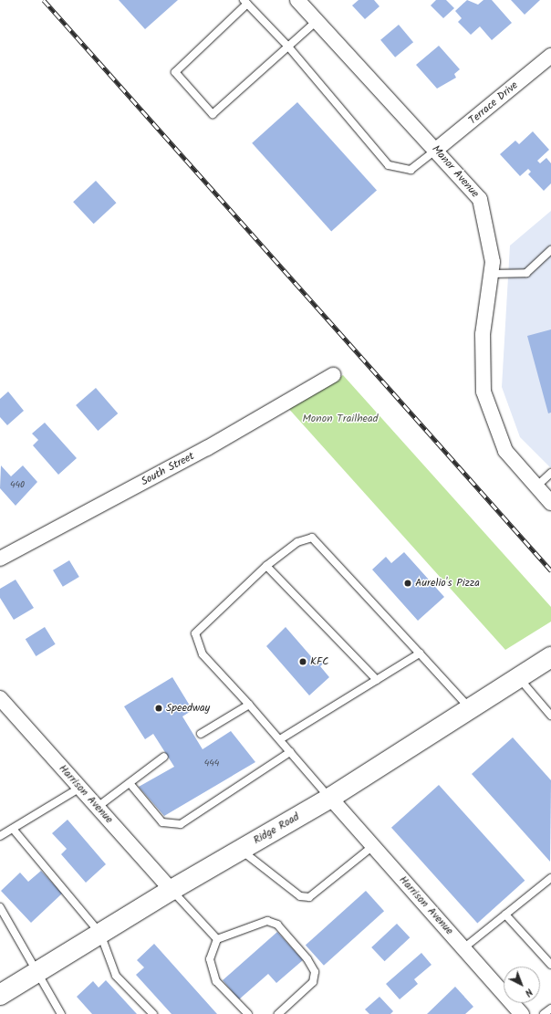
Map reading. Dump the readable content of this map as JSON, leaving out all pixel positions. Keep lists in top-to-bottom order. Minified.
{"streets":{"main road":["Ridge Road"],"street":["Terrace Drive","Manor Avenue","South Street","Harrison Avenue"]},"crossings":[["Terrace Drive","Manor Avenue"],["Harrison Avenue","Ridge Road"]],"parks":["Monon Trailhead"],"places":["Aurelio's Pizza","KFC","Speedway"],"house_numbers":["440","444"],"north":"bottom right"}
